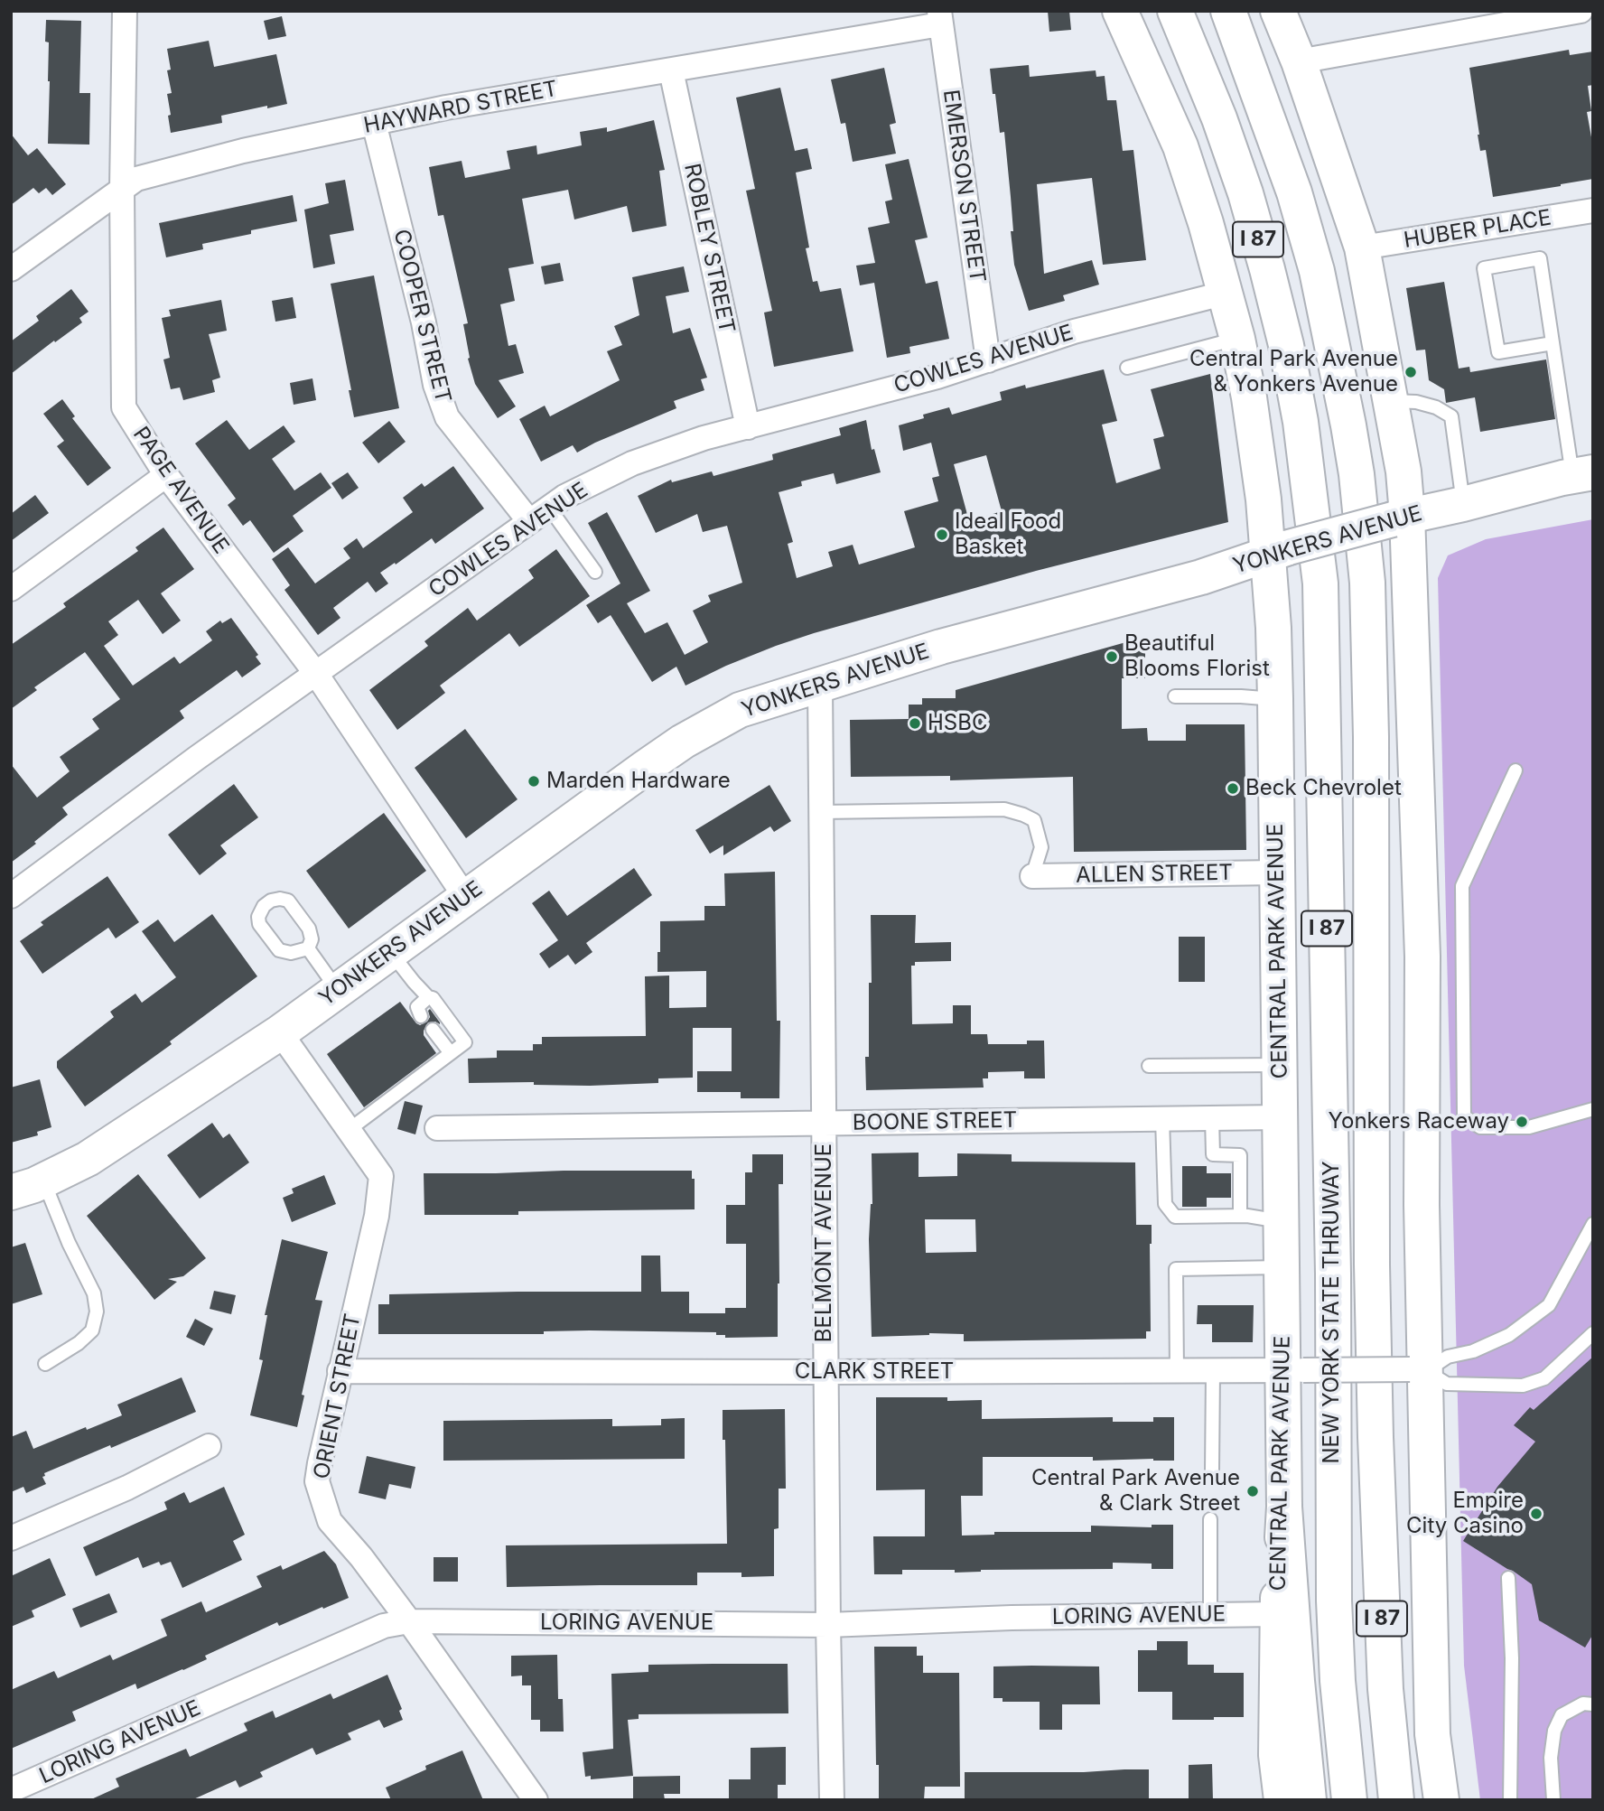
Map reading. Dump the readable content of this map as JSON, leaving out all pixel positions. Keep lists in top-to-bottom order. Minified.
{"streets":{"main road":["I 87","YONKERS AVENUE","CENTRAL PARK AVENUE","NEW YORK STATE THRUWAY"],"street":["HAYWARD STREET","EMERSON STREET","HUBER PLACE","ROBLEY STREET","COOPER STREET","COWLES AVENUE","PAGE AVENUE","ALLEN STREET","BOONE STREET","BELMONT AVENUE","CLARK STREET","ORIENT STREET","LORING AVENUE"]},"crossings":[["HAYWARD STREET","EMERSON STREET"],["HAYWARD STREET","ROBLEY STREET"],["HAYWARD STREET","COOPER STREET"],["HAYWARD STREET","PAGE AVENUE"],["EMERSON STREET","COWLES AVENUE"],["ROBLEY STREET","COWLES AVENUE"],["COOPER STREET","COWLES AVENUE"],["COWLES AVENUE","PAGE AVENUE"],["COWLES AVENUE","CENTRAL PARK AVENUE"],["PAGE AVENUE","YONKERS AVENUE"],["YONKERS AVENUE","CENTRAL PARK AVENUE"],["YONKERS AVENUE","BELMONT AVENUE"],["YONKERS AVENUE","ORIENT STREET"],["ALLEN STREET","CENTRAL PARK AVENUE"],["CENTRAL PARK AVENUE","BOONE STREET"],["CENTRAL PARK AVENUE","CLARK STREET"],["CENTRAL PARK AVENUE","LORING AVENUE"],["BOONE STREET","BELMONT AVENUE"],["BELMONT AVENUE","CLARK STREET"],["BELMONT AVENUE","LORING AVENUE"],["CLARK STREET","ORIENT STREET"],["ORIENT STREET","LORING AVENUE"]],"places":["Central Park Avenue & Yonkers Avenue","Ideal Food Basket","Beautiful Blooms Florist","HSBC","Marden Hardware","Beck Chevrolet","Yonkers Raceway","Central Park Avenue & Clark Street","Empire City Casino"]}
